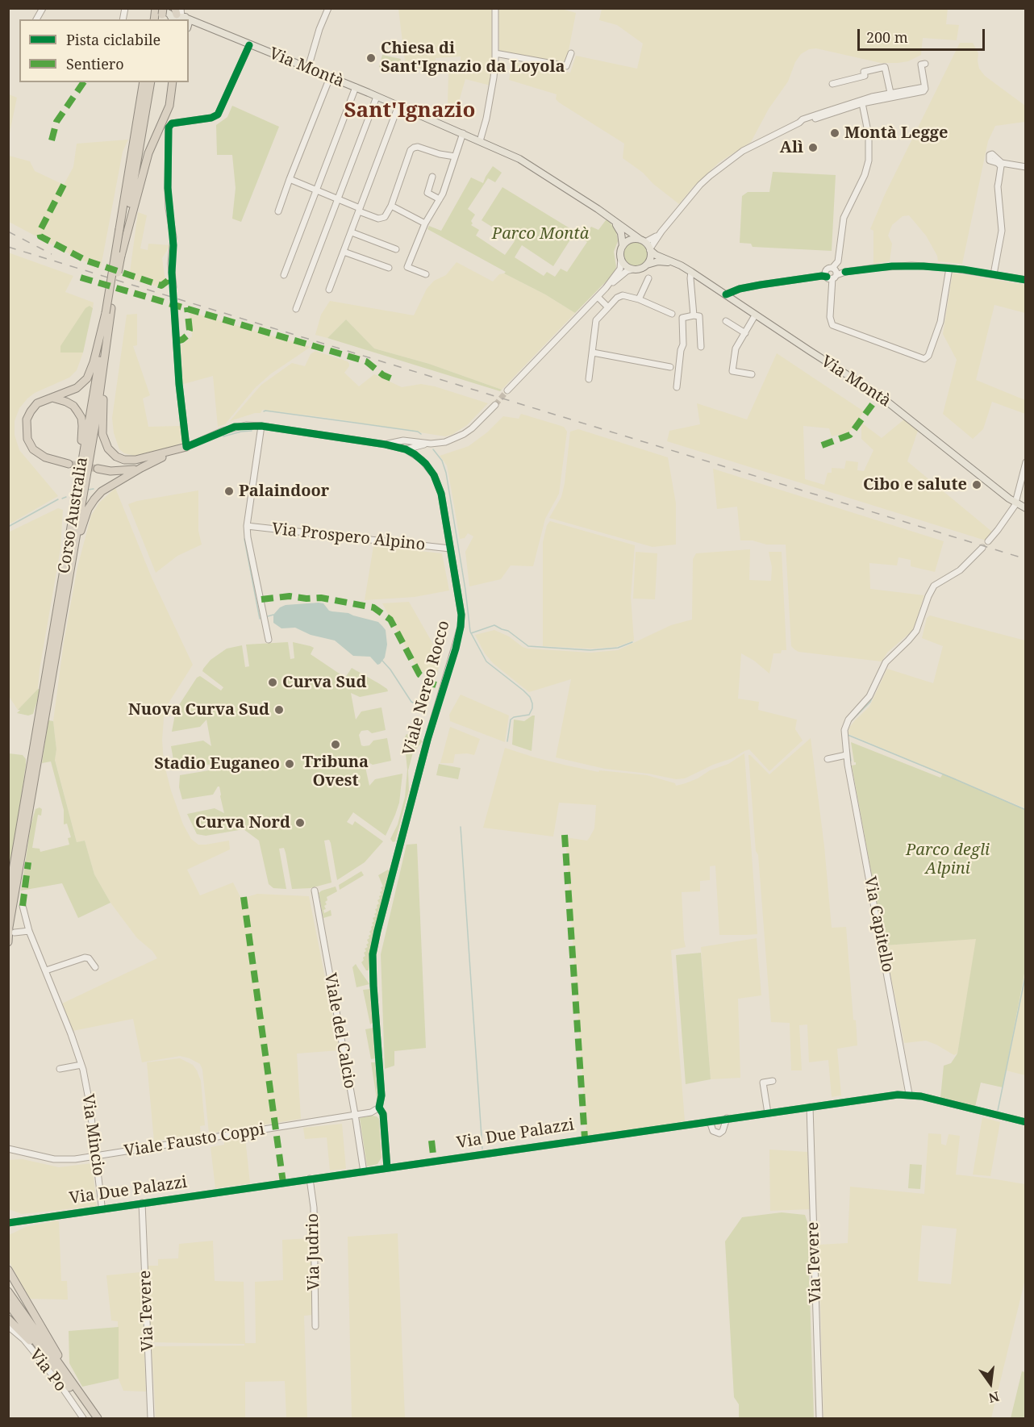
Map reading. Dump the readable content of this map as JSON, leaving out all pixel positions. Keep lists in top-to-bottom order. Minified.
{"streets":{"highway":["Corso Australia","Via Po"],"main road":["Via Montà"],"street":["Via Prospero Alpino","Viale Nereo Rocco","Via Capitello","Viale del Calcio","Via Due Palazzi","Via Mincio","Viale Fausto Coppi","Via Judrio","Via Tevere"]},"crossings":[["Via Prospero Alpino","Viale Nereo Rocco"],["Viale Nereo Rocco","Via Due Palazzi"],["Viale Nereo Rocco","Viale Fausto Coppi"],["Via Capitello","Via Due Palazzi"],["Viale del Calcio","Via Due Palazzi"],["Viale del Calcio","Viale Fausto Coppi"],["Via Due Palazzi","Via Judrio"],["Via Due Palazzi","Via Tevere"],["Via Mincio","Viale Fausto Coppi"]],"districts":["Sant'Ignazio"],"parks":["Parco Montà","Parco degli Alpini"],"places":["Chiesa di Sant'Ignazio da Loyola","Montà Legge","Alì","Cibo e salute","Palaindoor","Curva Sud","Nuova Curva Sud","Tribuna Ovest","Stadio Euganeo","Curva Nord"],"legend":["Pista ciclabile","Sentiero"],"scale_bar":"200 m","north":"bottom"}
